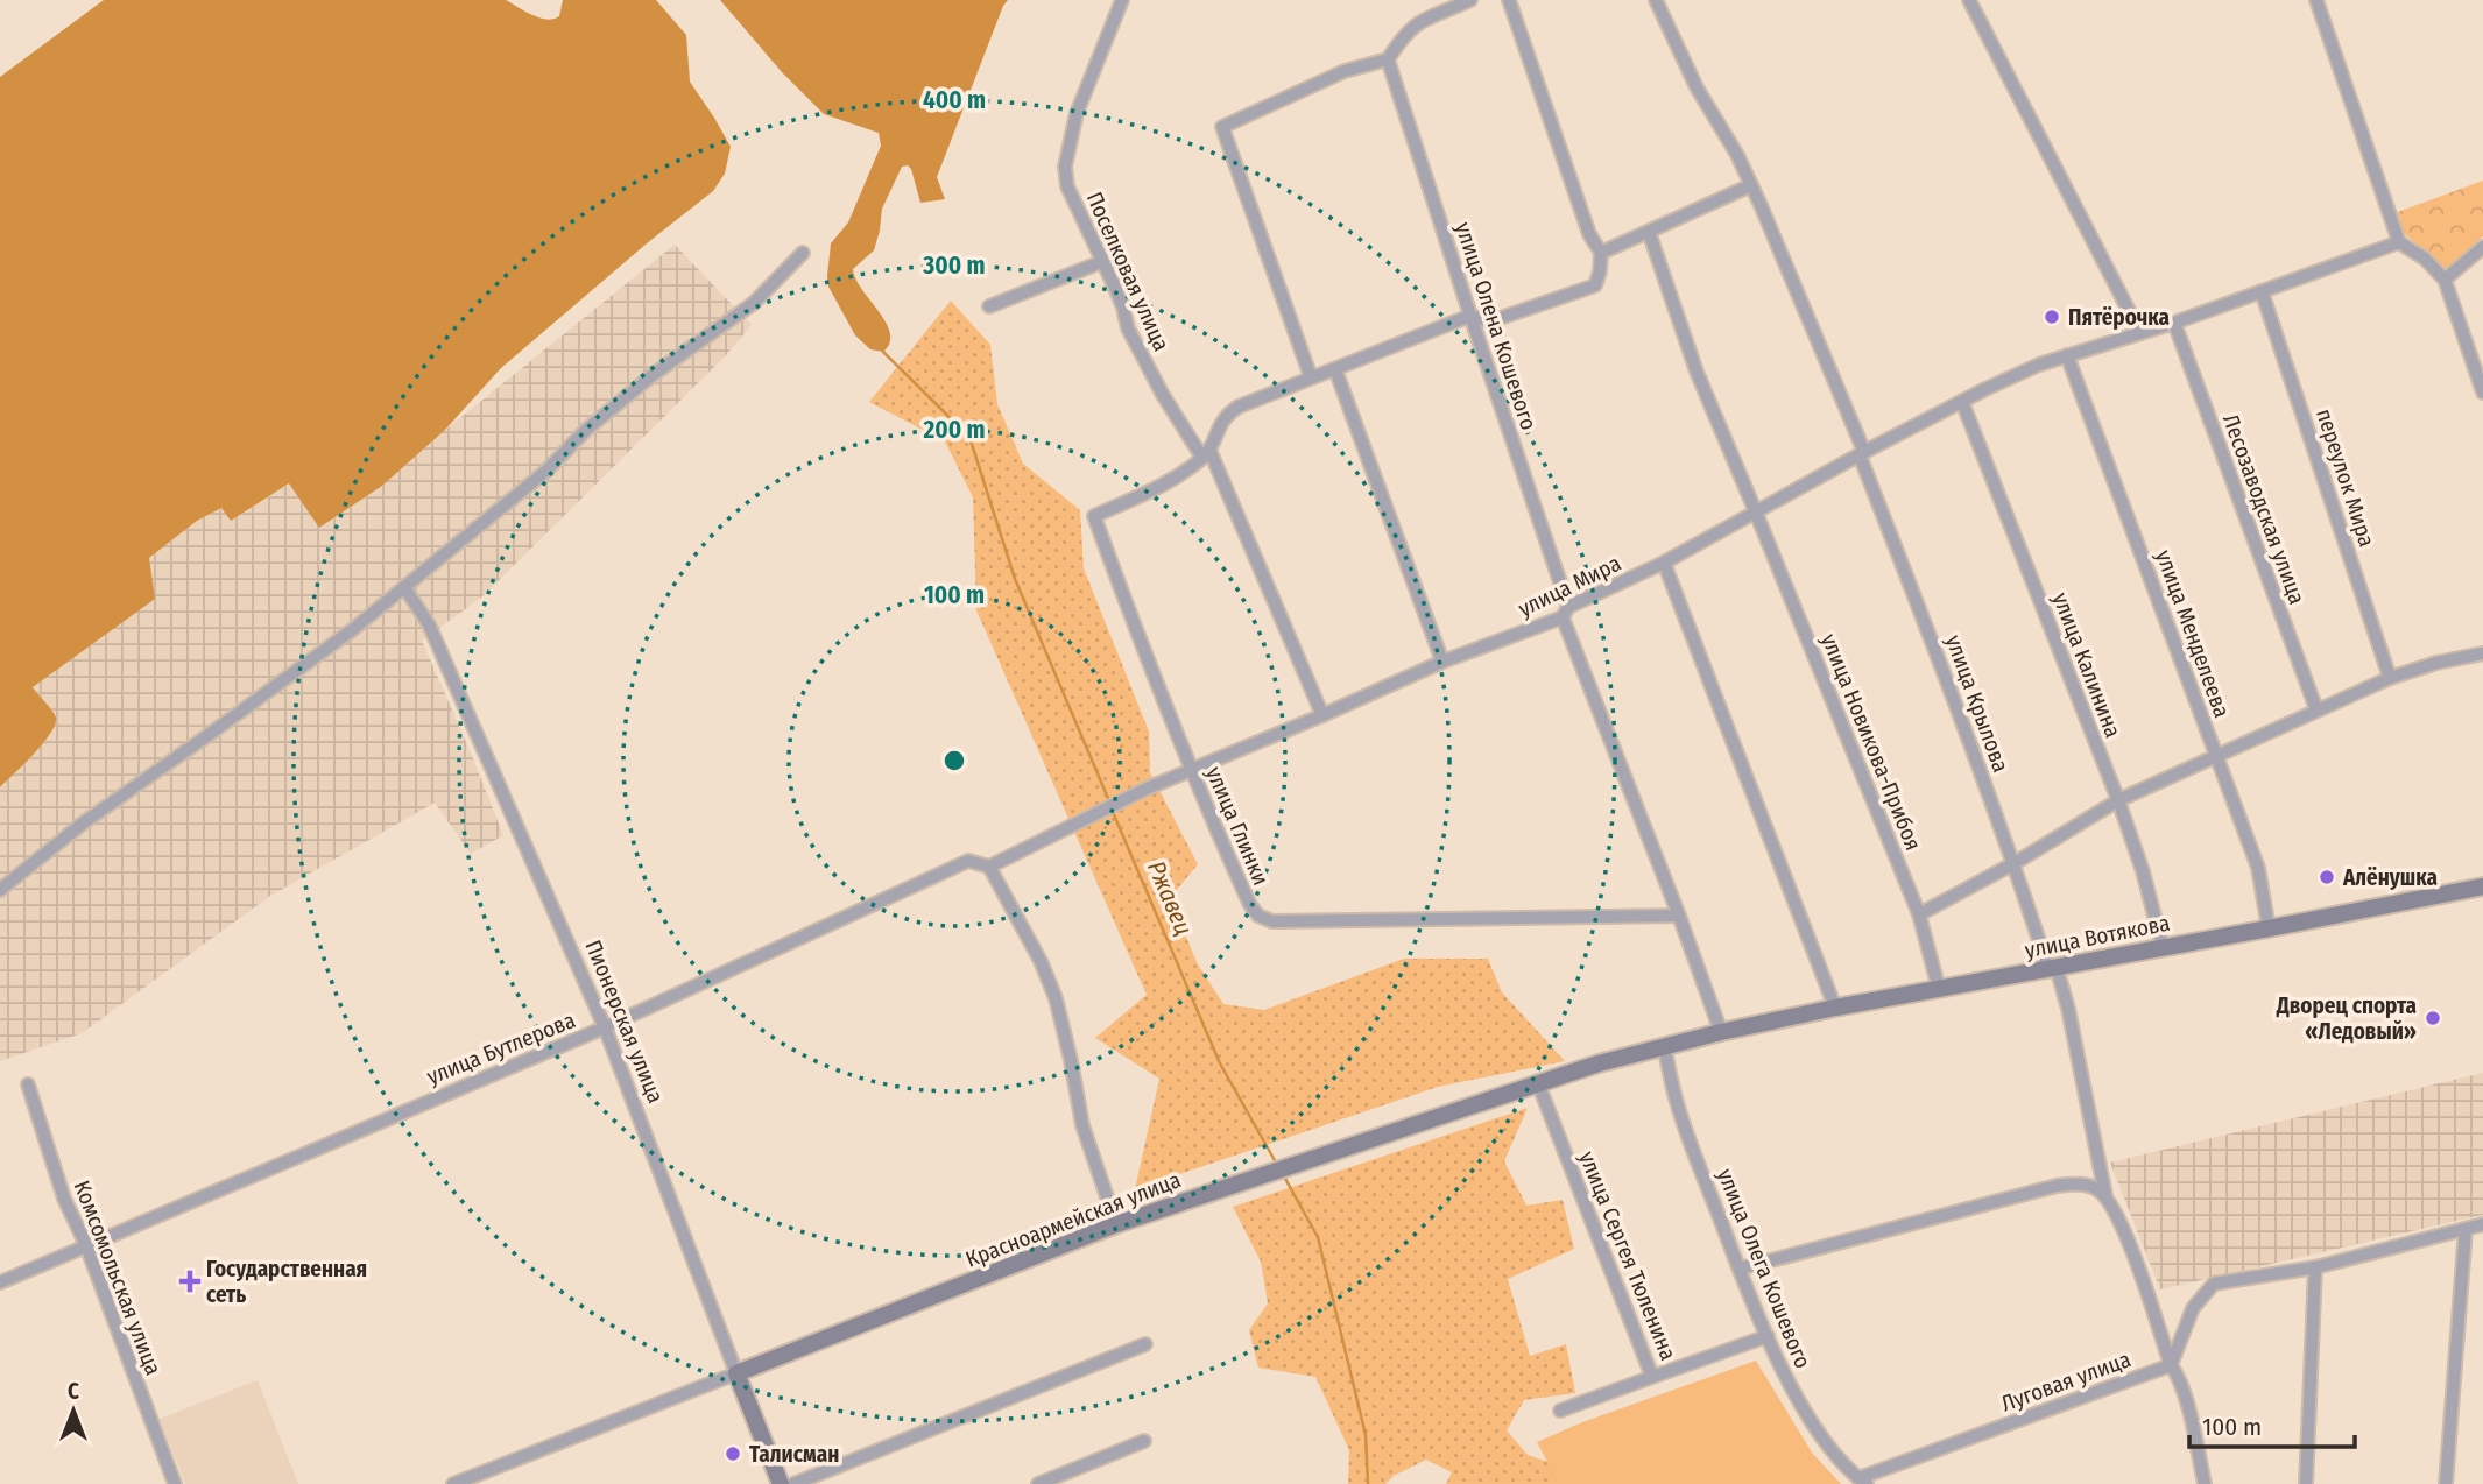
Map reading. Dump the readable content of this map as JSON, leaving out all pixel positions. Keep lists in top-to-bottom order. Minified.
{"streets":{"street":["Поселковая улица","улица Олена Кошевого","переулок Мира","Лесозаводская улица","улица Мира","улица Менделеева","улица Калинина","улица Крылова","улица Новикова-Прибоя","улица Глинки","улица Вотякова","Пионерская улица","улица Бутлерова","Красноармейская улица","улица Сергея Тюленина","улица Олега Кошевого","Комсомольская улица","Луговая улица"]},"crossings":[["Поселковая улица","улица Мира"],["Поселковая улица","улица Глинки"],["улица Олена Кошевого","улица Мира"],["переулок Мира","улица Мира"],["Лесозаводская улица","улица Мира"],["улица Мира","улица Менделеева"],["улица Мира","улица Калинина"],["улица Мира","улица Крылова"],["улица Мира","улица Новикова-Прибоя"],["улица Мира","улица Глинки"],["улица Мира","улица Бутлерова"],["улица Менделеева","улица Вотякова"],["улица Калинина","улица Вотякова"],["улица Крылова","улица Вотякова"],["улица Крылова","Луговая улица"],["улица Новикова-Прибоя","улица Вотякова"],["улица Глинки","улица Бутлерова"],["улица Вотякова","Красноармейская улица"],["Пионерская улица","улица Бутлерова"],["Пионерская улица","Красноармейская улица"],["улица Бутлерова","Комсомольская улица"],["Красноармейская улица","улица Сергея Тюленина"],["Красноармейская улица","улица Олега Кошевого"],["улица Сергея Тюленина","улица Олега Кошевого"],["улица Олега Кошевого","Луговая улица"]],"water":["Ржавец"],"places":{"other":["Пятёрочка","Алёнушка","Дворец спорта «Ледовый»","Талисман"],"health":["Государственная сеть"]},"scale_bar":"100 m","north":"top","rings":["400 m","300 m","200 m","100 m"]}
